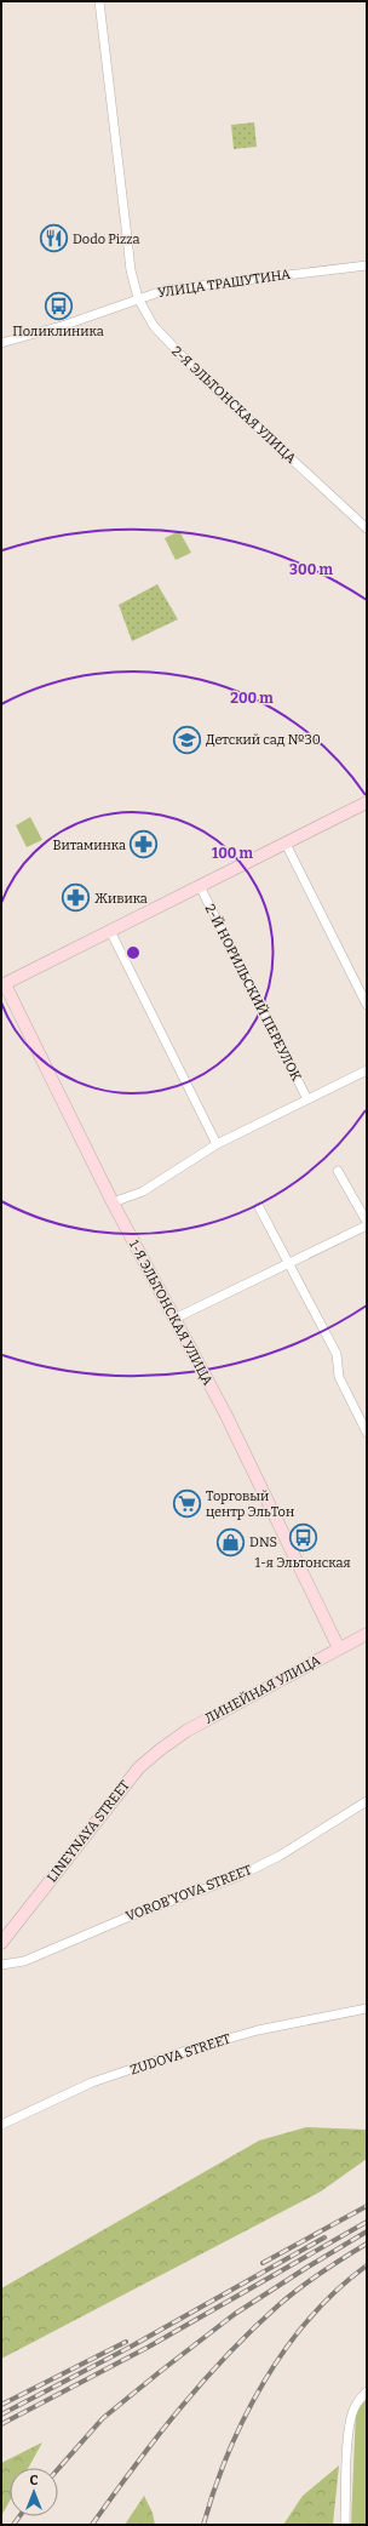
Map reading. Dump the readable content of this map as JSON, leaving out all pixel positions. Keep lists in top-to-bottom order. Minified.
{"streets":{"street":["УЛИЦА ТРАШУТИНА","2-Я ЭЛЬТОНСКАЯ УЛИЦА","2-Й НОРИЛЬСКИЙ ПЕРЕУЛОК","1-Я ЭЛЬТОНСКАЯ УЛИЦА","ЛИНЕЙНАЯ УЛИЦА","VOROB'YOVA STREET","ZUDOVA STREET"]},"crossings":[["УЛИЦА ТРАШУТИНА","2-Я ЭЛЬТОНСКАЯ УЛИЦА"],["1-Я ЭЛЬТОНСКАЯ УЛИЦА","ЛИНЕЙНАЯ УЛИЦА"]],"places":{"restaurant":["Dodo Pizza"],"bus stop":["Поликлиника","1-я Эльтонская"],"school or university":["Детский сад №30"],"pharmacy":["Витаминка","Живика"],"supermarket":["Торговый центр ЭльТон"],"shop":["DNS"]},"north":"top","rings":["300 m","200 m","100 m"]}
